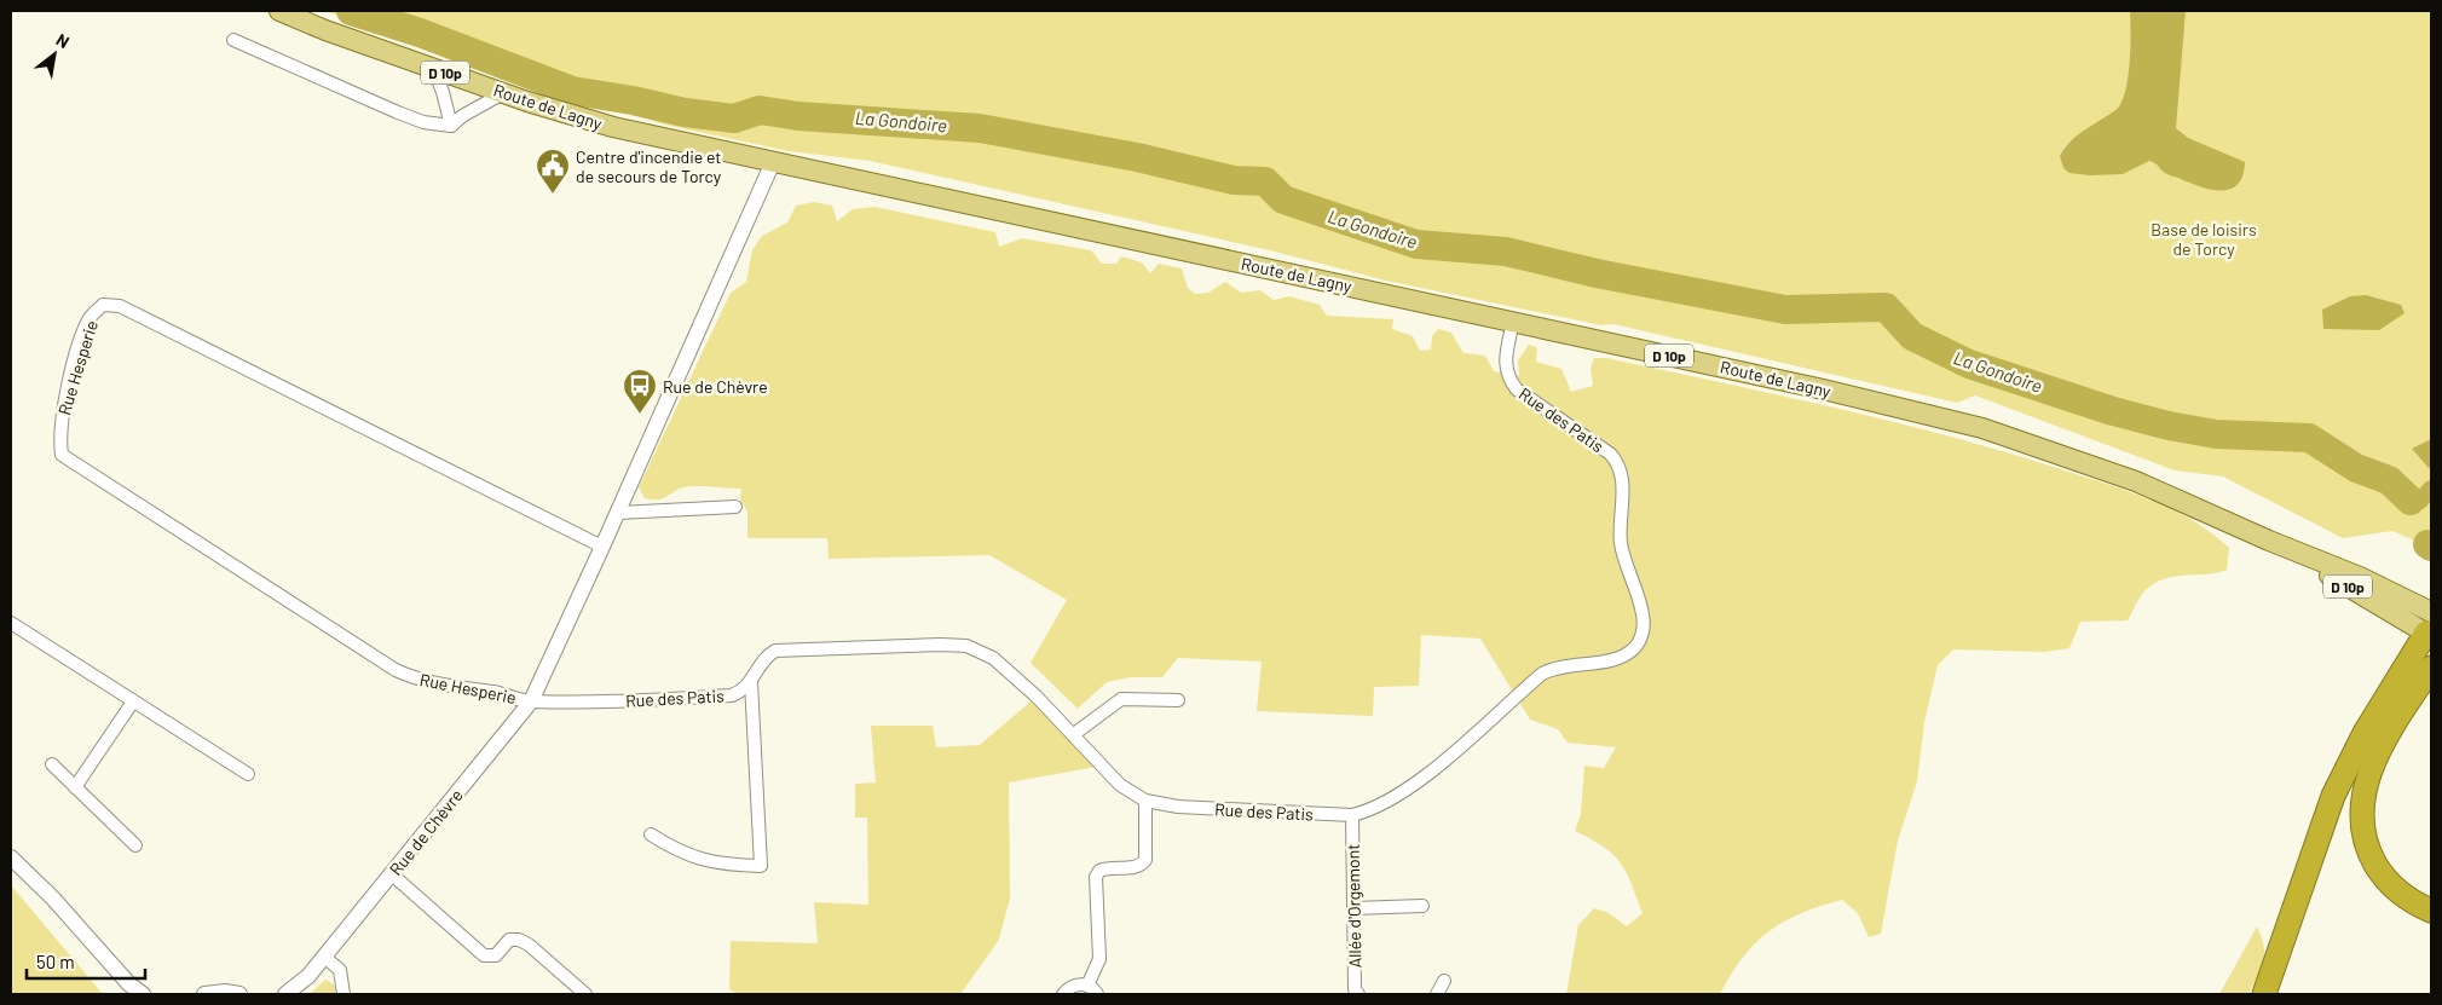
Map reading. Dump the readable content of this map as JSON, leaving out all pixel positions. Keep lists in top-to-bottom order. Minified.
{"streets":{"main road":["D 10p","Route de Lagny"],"street":["Rue Hesperie","Rue des Patis","Rue de Chèvre","Allée d'Orgemont"]},"crossings":[["Route de Lagny","Rue des Patis"],["Route de Lagny","Rue de Chèvre"],["Rue Hesperie","Rue des Patis"],["Rue Hesperie","Rue de Chèvre"],["Rue des Patis","Rue de Chèvre"],["Rue des Patis","Allée d'Orgemont"]],"water":["La Gondoire"],"parks":["Base de loisirs de Torcy"],"places":{"public building":["Centre d'incendie et de secours de Torcy"],"bus stop":["Rue de Chèvre"]},"scale_bar":"50 m","north":"top right"}
